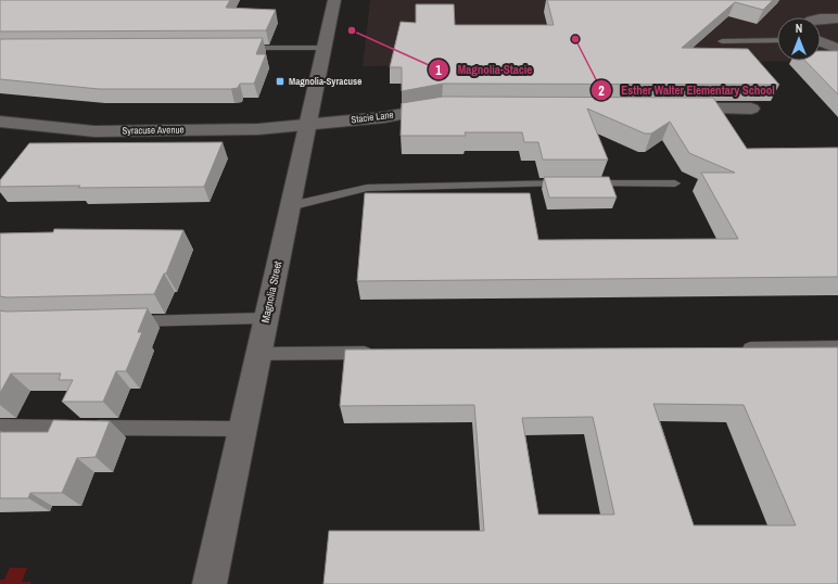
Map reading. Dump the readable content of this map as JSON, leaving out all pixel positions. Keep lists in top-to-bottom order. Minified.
{"streets":{"main road":["Stacie Lane","Syracuse Avenue","Magnolia Street"]},"crossings":[["Stacie Lane","Syracuse Avenue"],["Stacie Lane","Magnolia Street"],["Syracuse Avenue","Magnolia Street"]],"places":{"other":["Magnolia-Stacie","Esther Walter Elementary School"],"transit":["Magnolia-Syracuse"]},"north":"top"}
